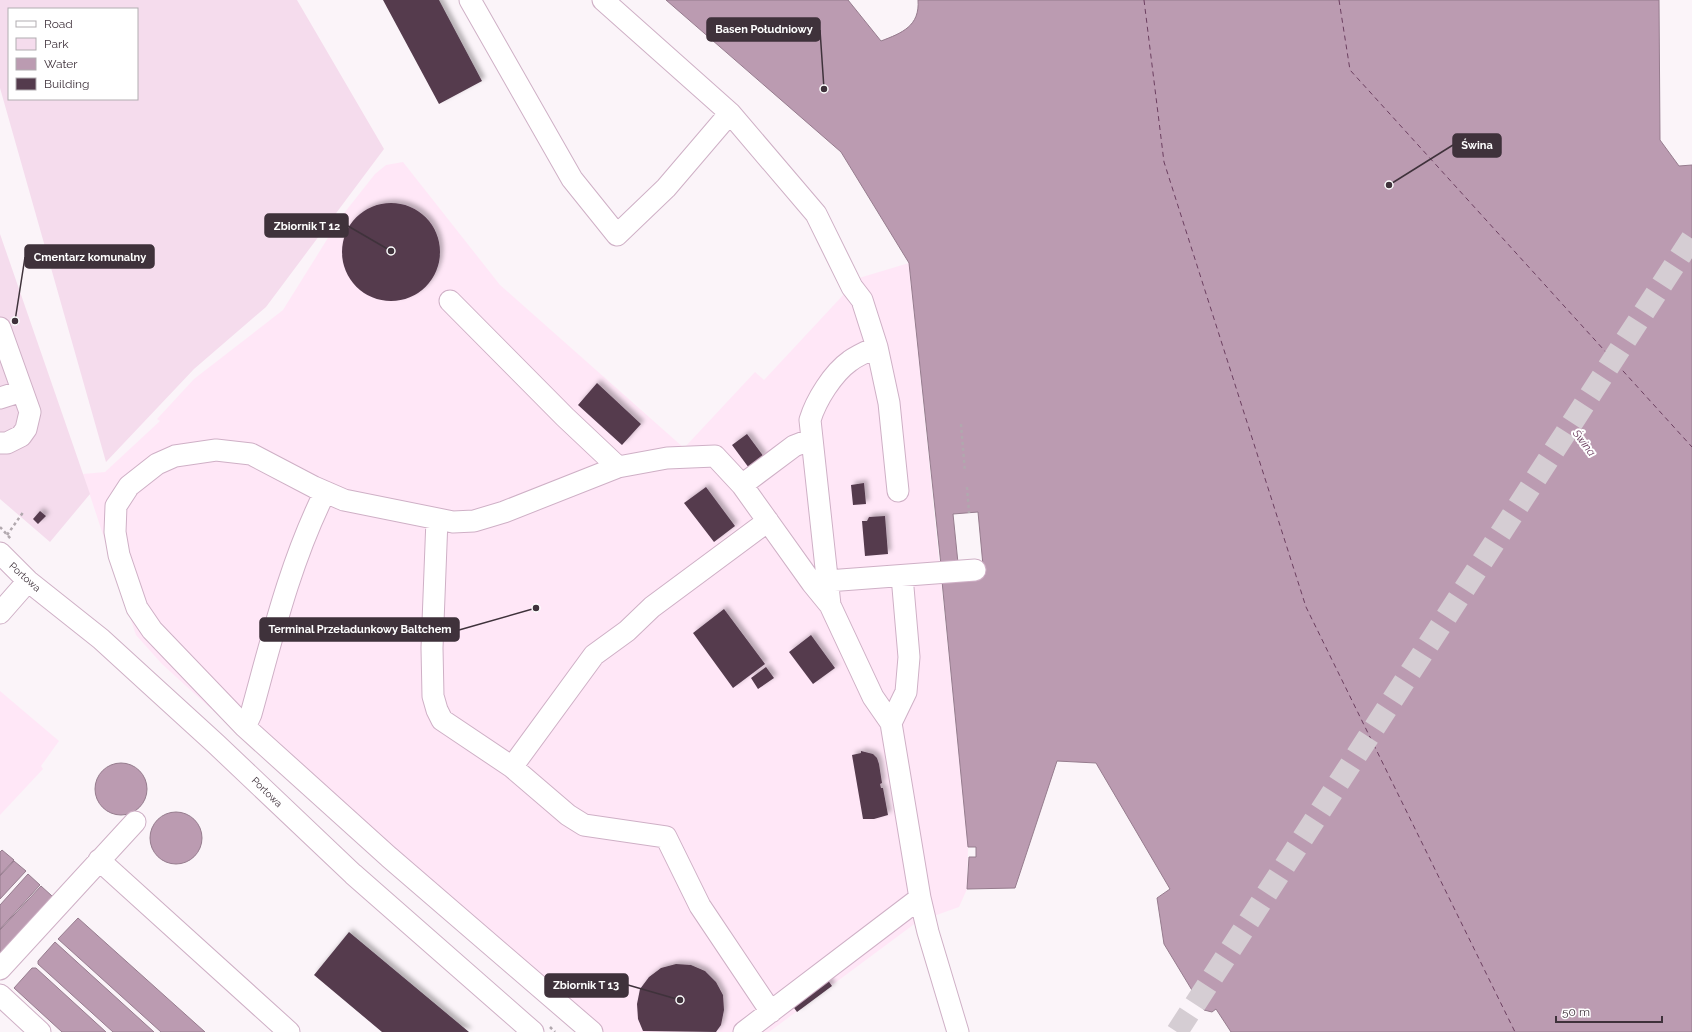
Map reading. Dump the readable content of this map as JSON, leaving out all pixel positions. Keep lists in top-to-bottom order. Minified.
{"streets":{"street":["Portowa"]},"water":["Świna"],"places":["Basen Południowy","Świna","Zbiornik T 12","Cmentarz komunalny","Terminal Przeładunkowy Baltchem","Zbiornik T 13"],"legend":["Road","Park","Water","Building"],"scale_bar":"50 m"}
